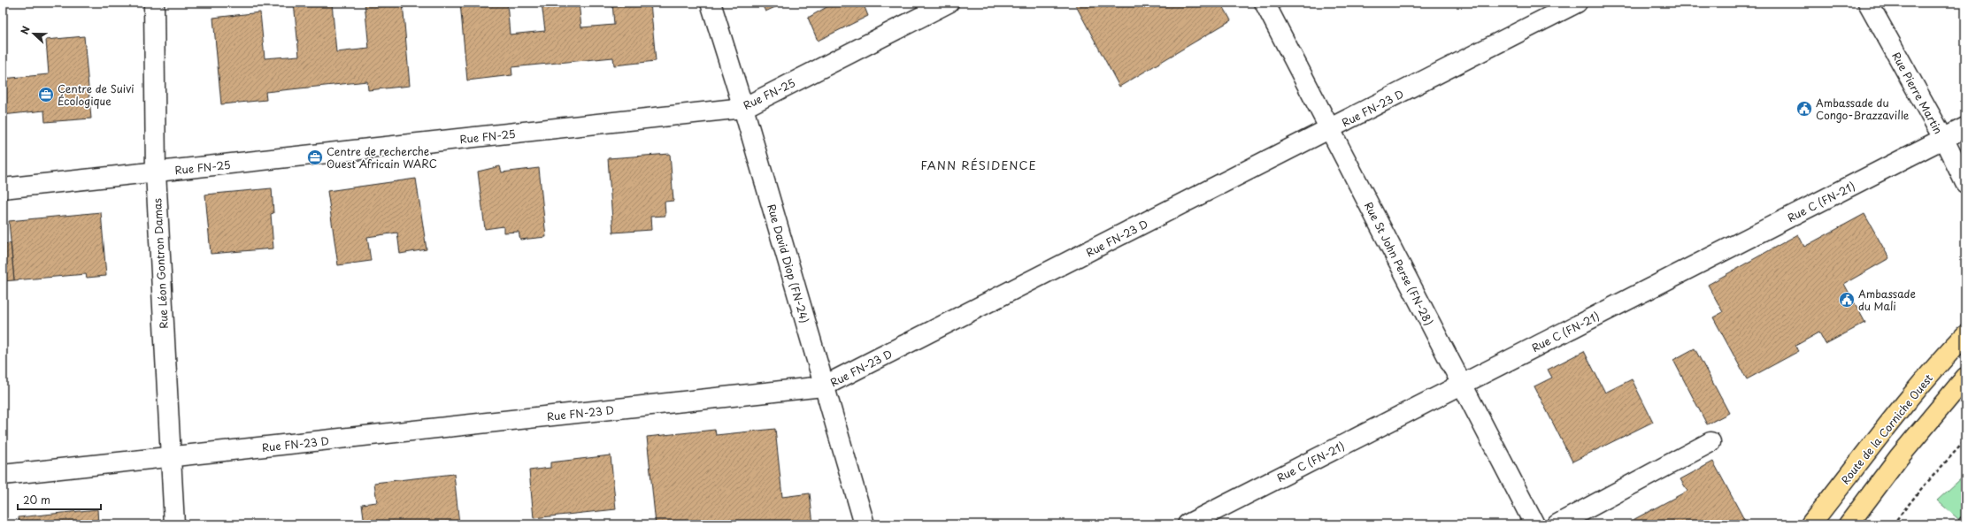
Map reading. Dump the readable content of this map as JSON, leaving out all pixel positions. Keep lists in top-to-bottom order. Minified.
{"streets":{"highway":["Route de la Corniche Ouest"],"street":["Rue Pierre Martin","Rue FN-25","Rue FN-23 D","Rue C (FN-21)","Rue Léon Gontron Damas","Rue David Diop (FN-24)","Rue St John Perse (FN-28)"]},"crossings":[["Rue Pierre Martin","Rue C (FN-21)"],["Rue FN-25","Rue Léon Gontron Damas"],["Rue FN-25","Rue David Diop (FN-24)"],["Rue FN-23 D","Rue Léon Gontron Damas"],["Rue FN-23 D","Rue David Diop (FN-24)"],["Rue FN-23 D","Rue St John Perse (FN-28)"],["Rue C (FN-21)","Rue St John Perse (FN-28)"]],"districts":["FANN RÉSIDENCE"],"places":{"office":["Centre de Suivi Écologique","Centre de recherche Ouest Africain WARC"],"public building":["Ambassade du Congo-Brazzaville","Ambassade du Mali"]},"scale_bar":"20 m","north":"left"}
